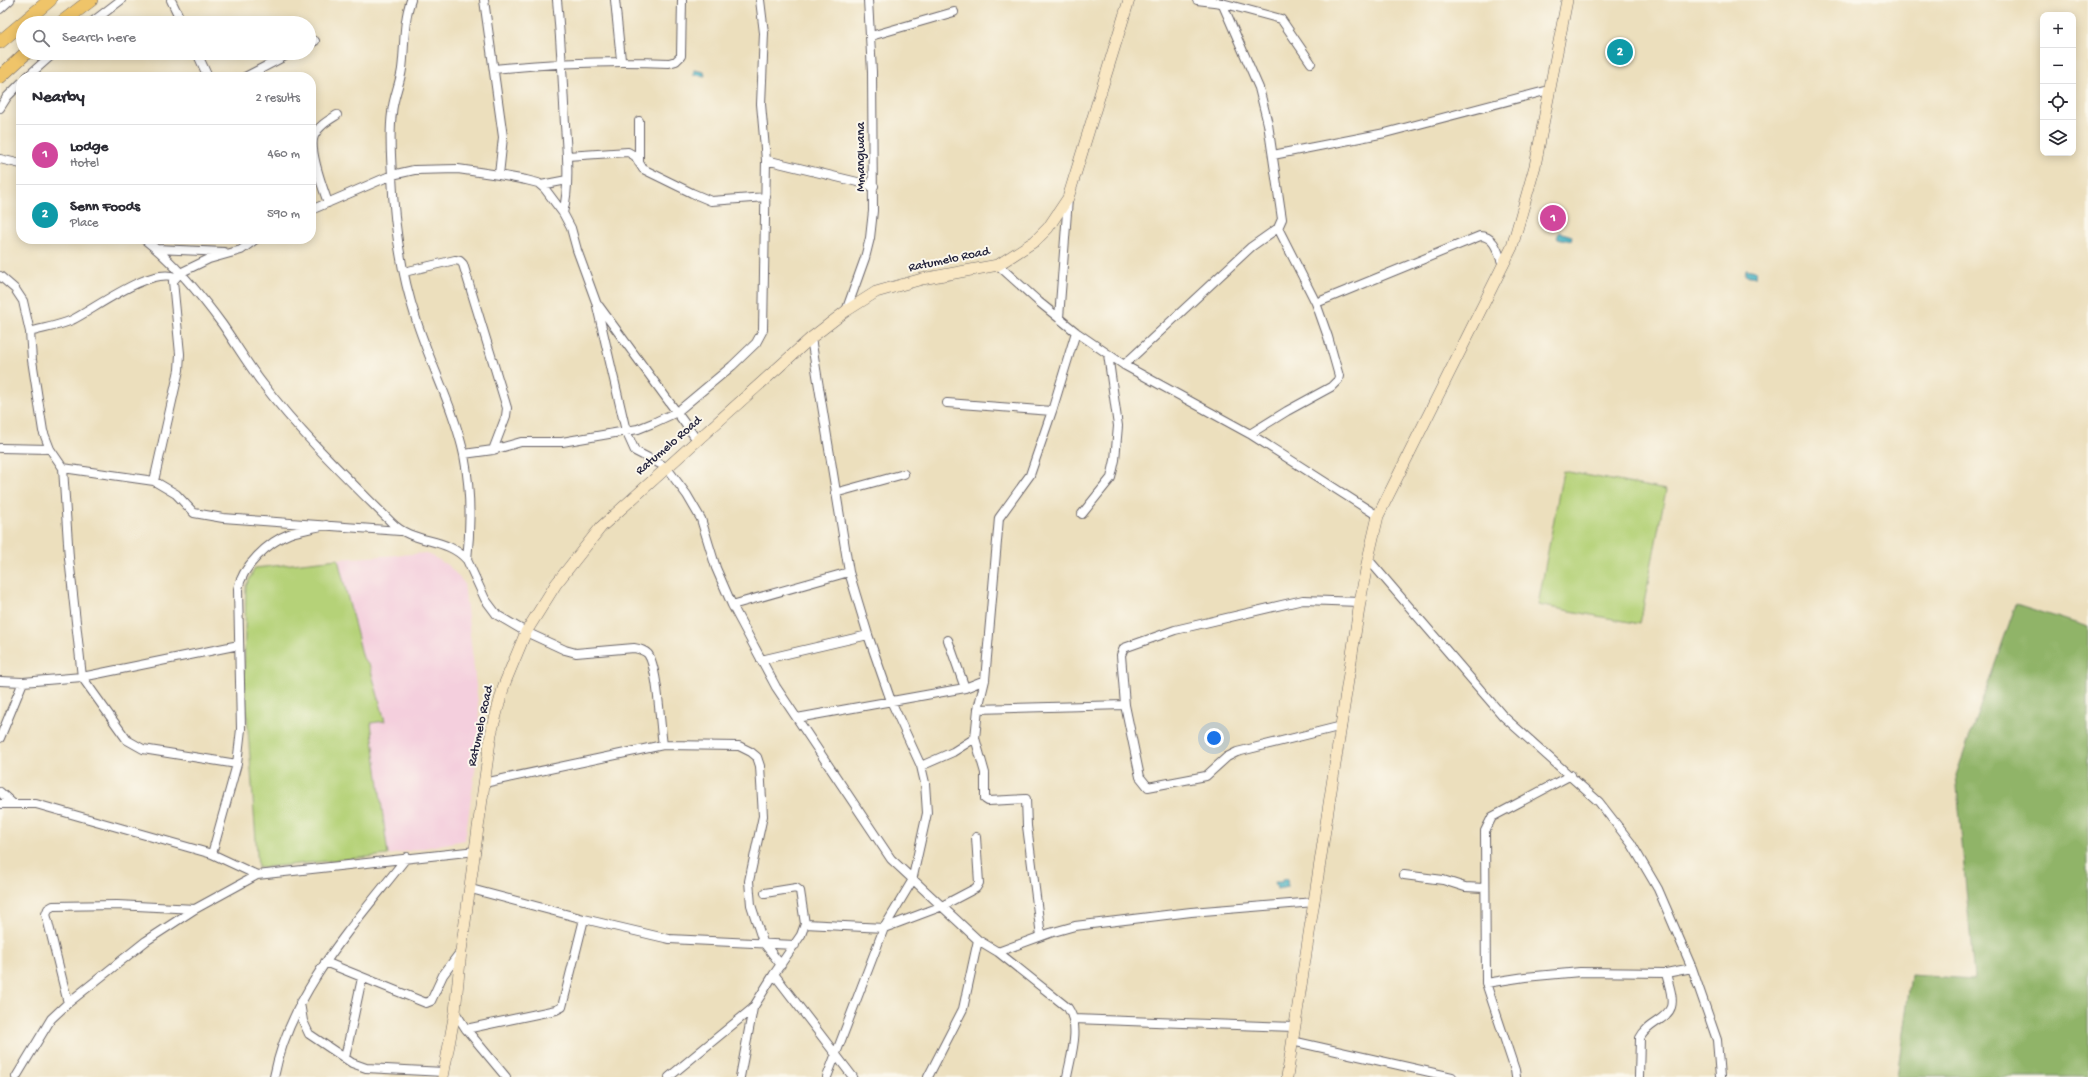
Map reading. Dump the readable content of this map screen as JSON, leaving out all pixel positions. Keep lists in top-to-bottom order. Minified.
{"streets":{"street":["Mmangwana","Ratumelo Road"]},"crossings":[["Mmangwana","Ratumelo Road"]],"page":{"map_buttons":["+","−"],"search":"Search here","pins":["2","1"],"heading":["Nearby","2 results"],"list":[{"mark":"1","name":"Lodge","note":"Hotel","value":"460 m"},{"mark":"2","name":"Senn Foods","note":"Place","value":"590 m"}]}}
